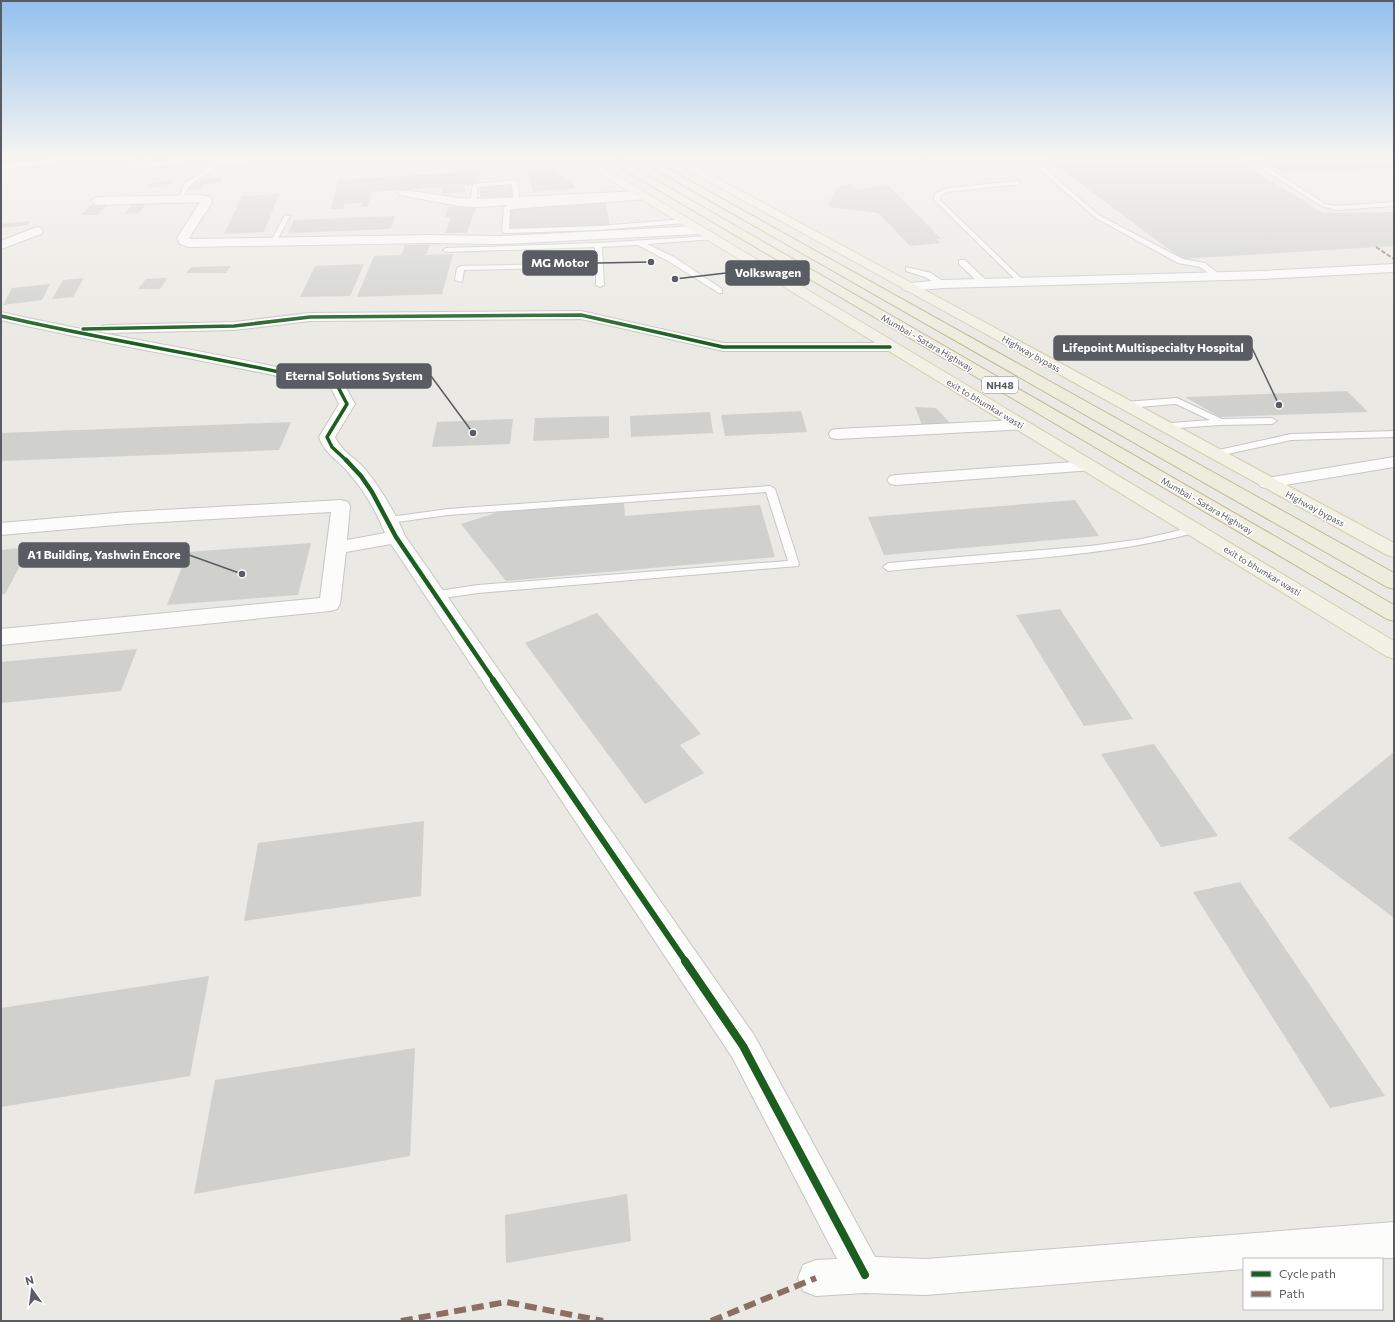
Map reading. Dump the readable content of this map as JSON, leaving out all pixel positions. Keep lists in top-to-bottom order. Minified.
{"streets":{"highway":["Mumbai - Satara Highway","NH48"],"main road":["Highway bypass","exit to bhumkar wasti"]},"places":["MG Motor","Volkswagen","Lifepoint Multispecialty Hospital","Eternal Solutions System","A1 Building, Yashwin Encore"],"legend":["Cycle path","Path"],"north":"top"}
